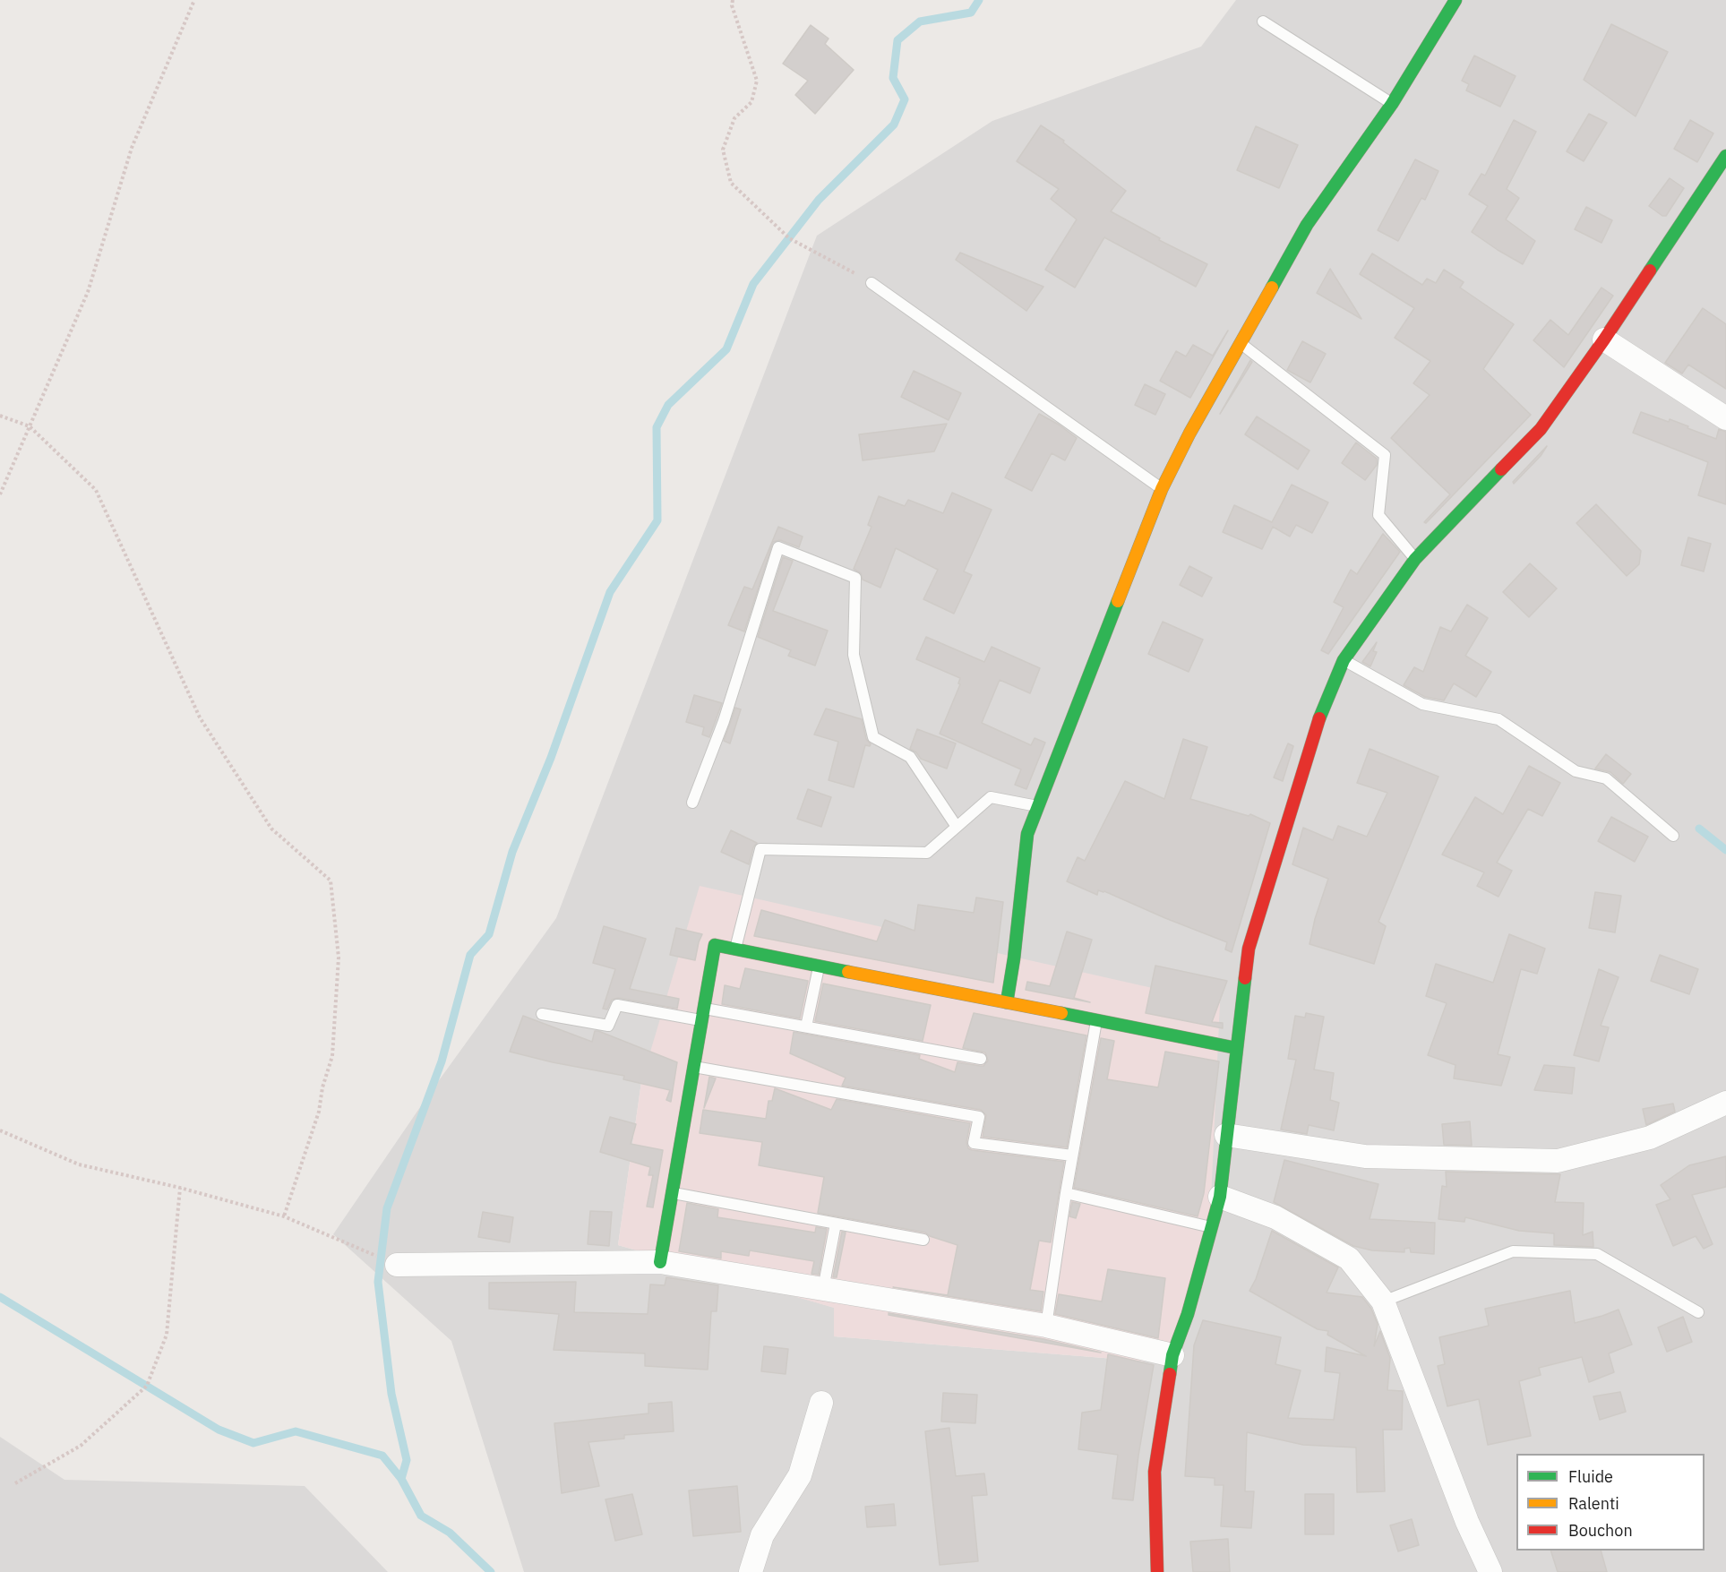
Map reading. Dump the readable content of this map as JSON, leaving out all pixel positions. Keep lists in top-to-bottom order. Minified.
{"legend":["Fluide","Ralenti","Bouchon"]}
